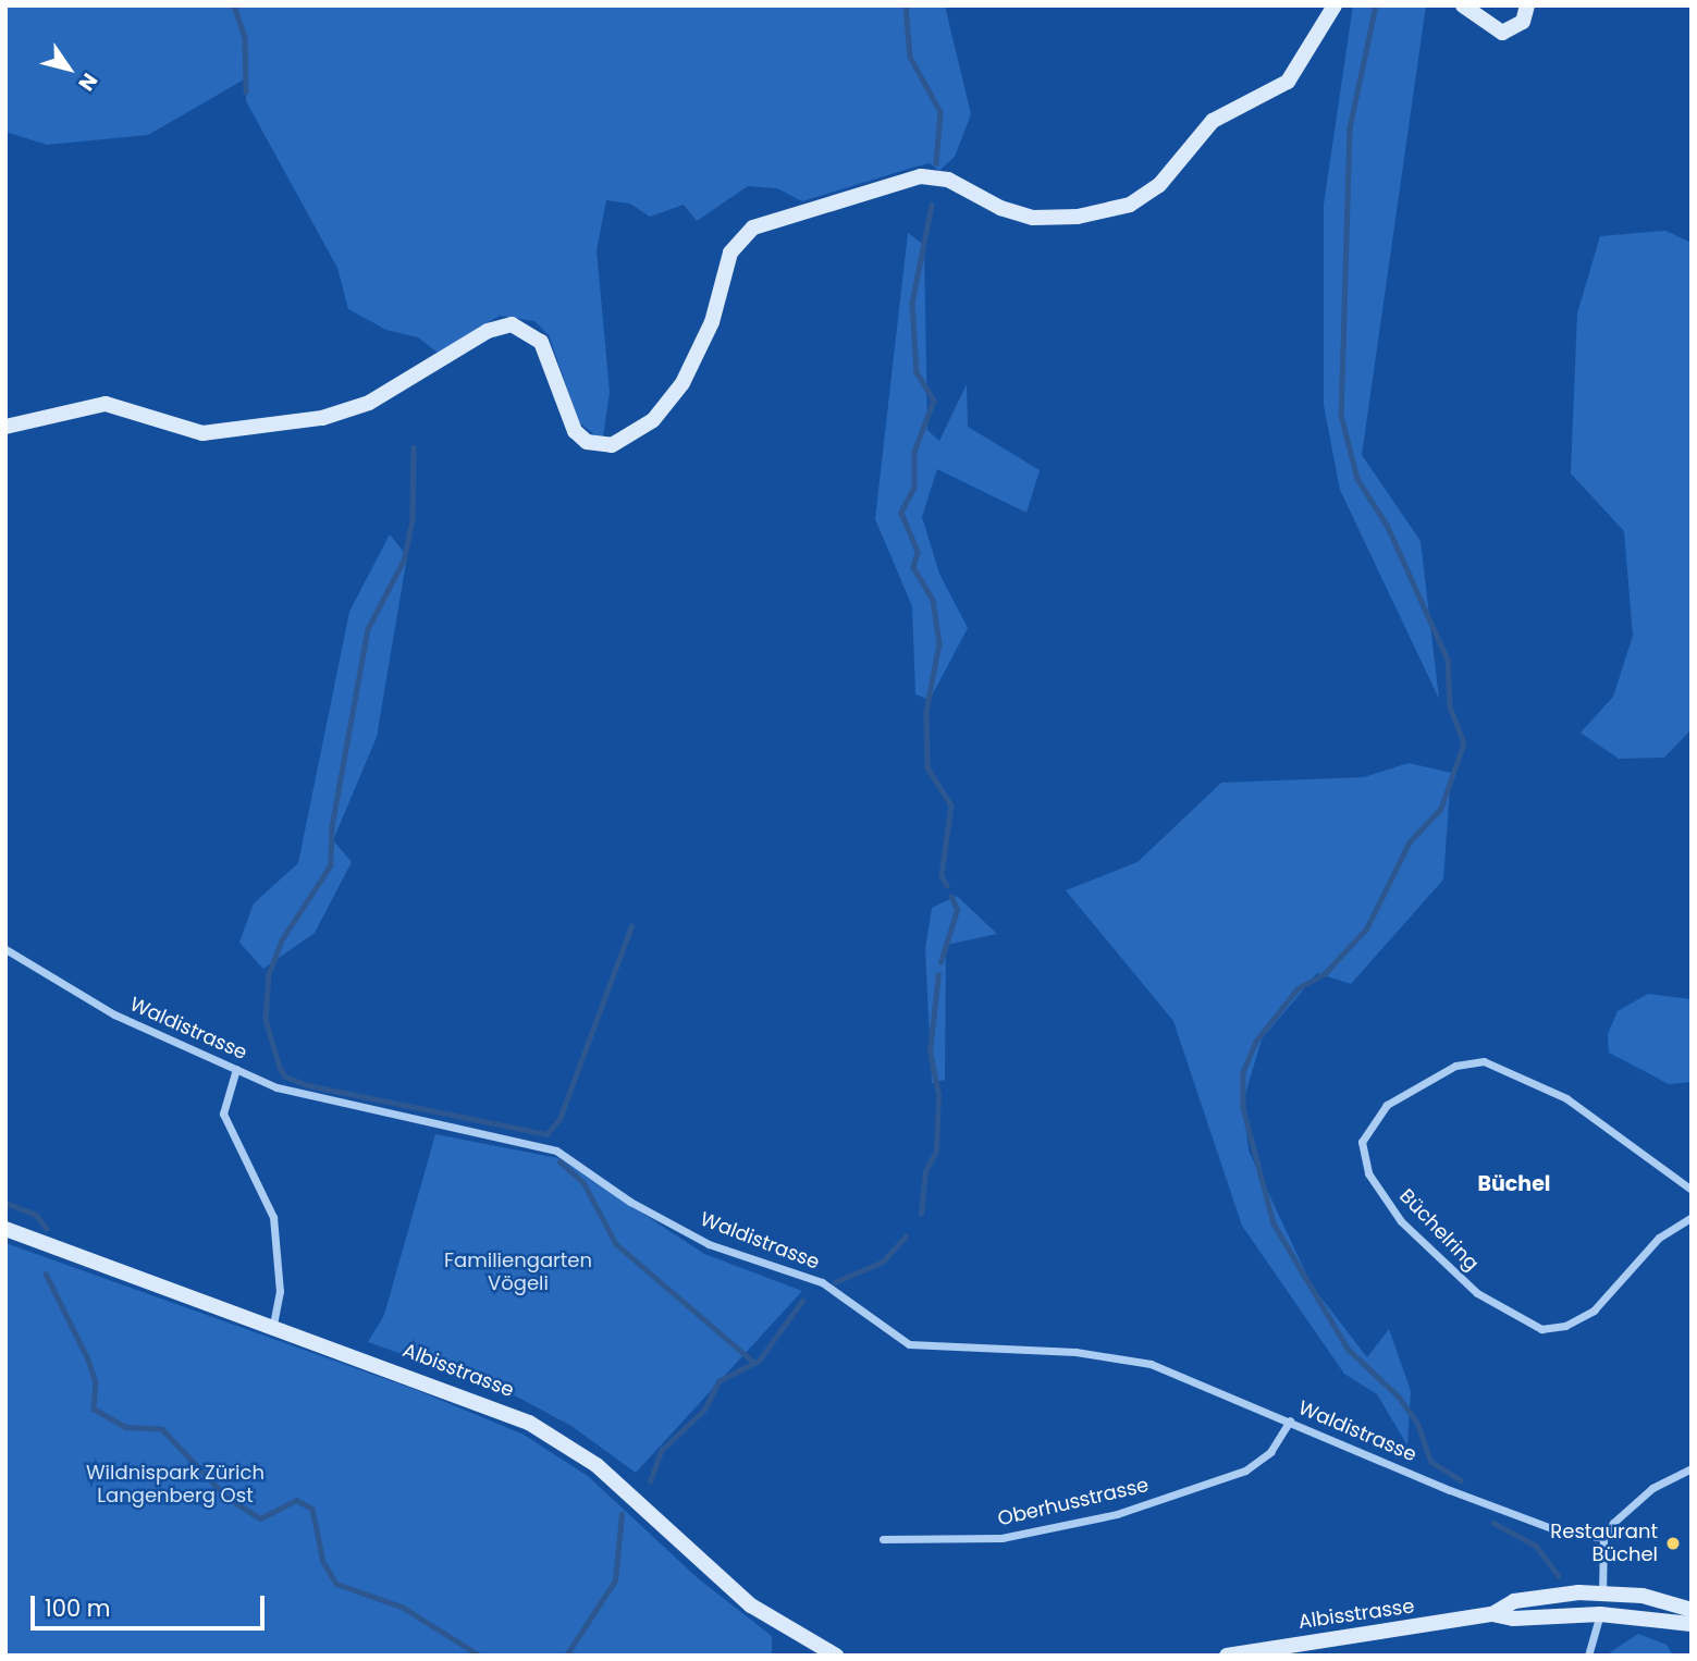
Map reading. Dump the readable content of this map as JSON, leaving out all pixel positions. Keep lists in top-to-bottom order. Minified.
{"streets":{"street":["Waldistrasse","Büchelring","Albisstrasse","Oberhusstrasse"]},"crossings":[["Waldistrasse","Oberhusstrasse"]],"districts":["Büchel"],"parks":["Familiengarten Vögeli","Wildnispark Zürich Langenberg Ost"],"places":["Restaurant Büchel"],"scale_bar":"100 m","north":"bottom right"}
